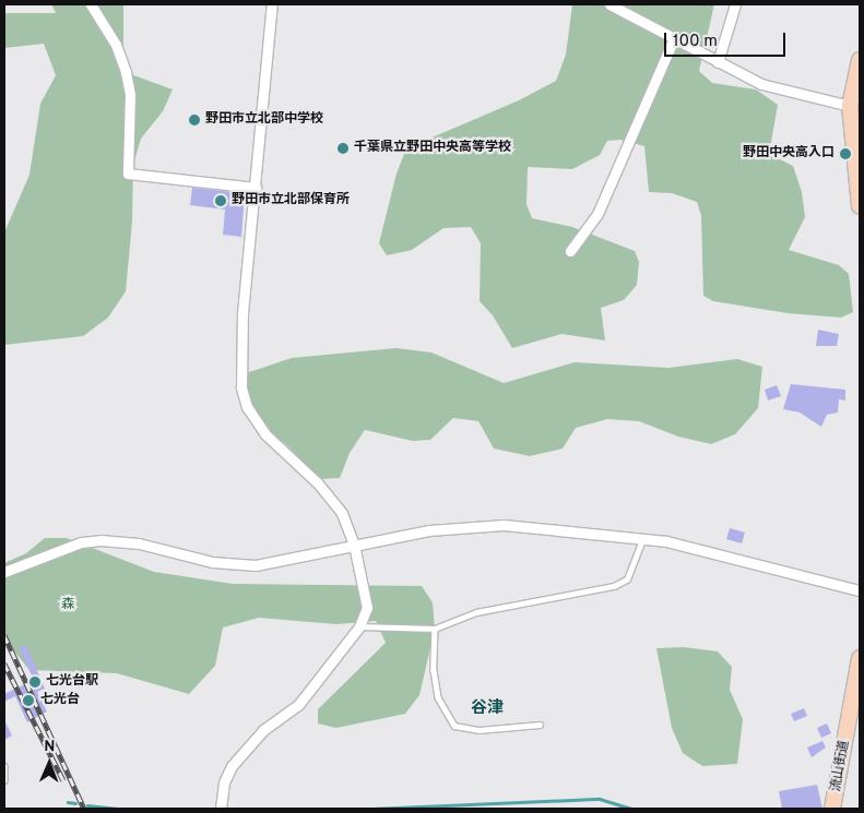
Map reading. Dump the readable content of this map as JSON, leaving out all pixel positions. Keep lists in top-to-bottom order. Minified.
{"streets":{"main road":["流山街道"]},"districts":["谷津"],"parks":["森"],"places":["野田市立北部中学校","千葉県立野田中央高等学校","野田中央高入口","野田市立北部保育所","七光台駅","七光台"],"scale_bar":"100 m","north":"top"}
